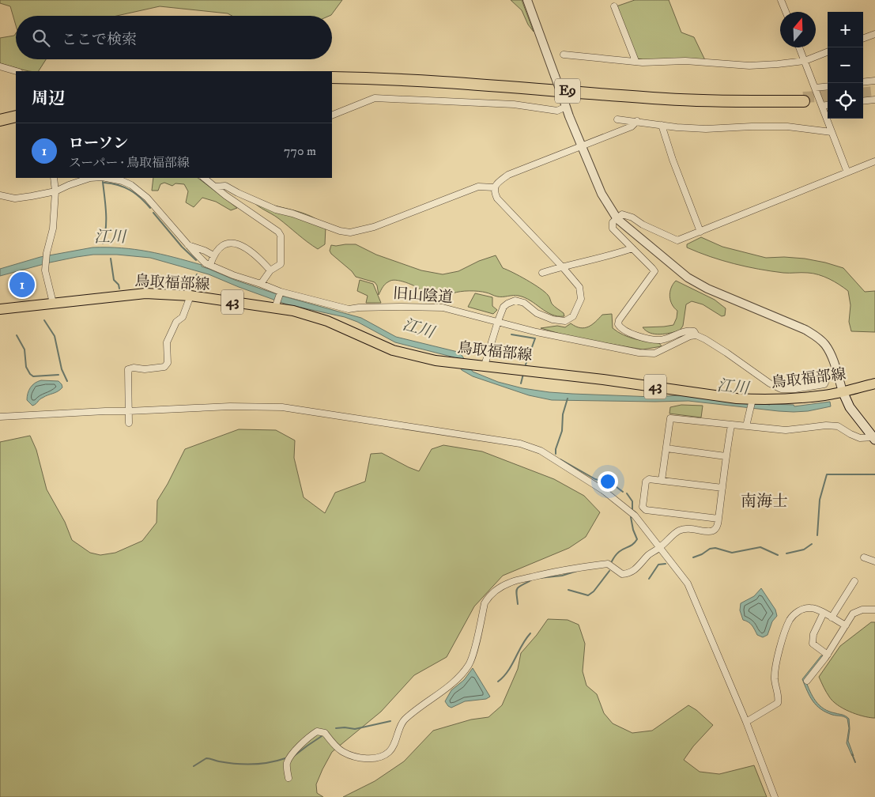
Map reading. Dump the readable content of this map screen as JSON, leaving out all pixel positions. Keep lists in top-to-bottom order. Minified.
{"streets":{"highway":["E9"],"main road":["鳥取福部線","43"],"street":["旧山陰道"]},"districts":["南海士"],"water":["江川"],"north":"top","page":{"map_buttons":["+","−"],"search":"ここで検索","heading":"周辺","list":[{"mark":"1","name":"ローソン","note":"スーパー · 鳥取福部線","value":"770 m"}],"pins":"1"}}
